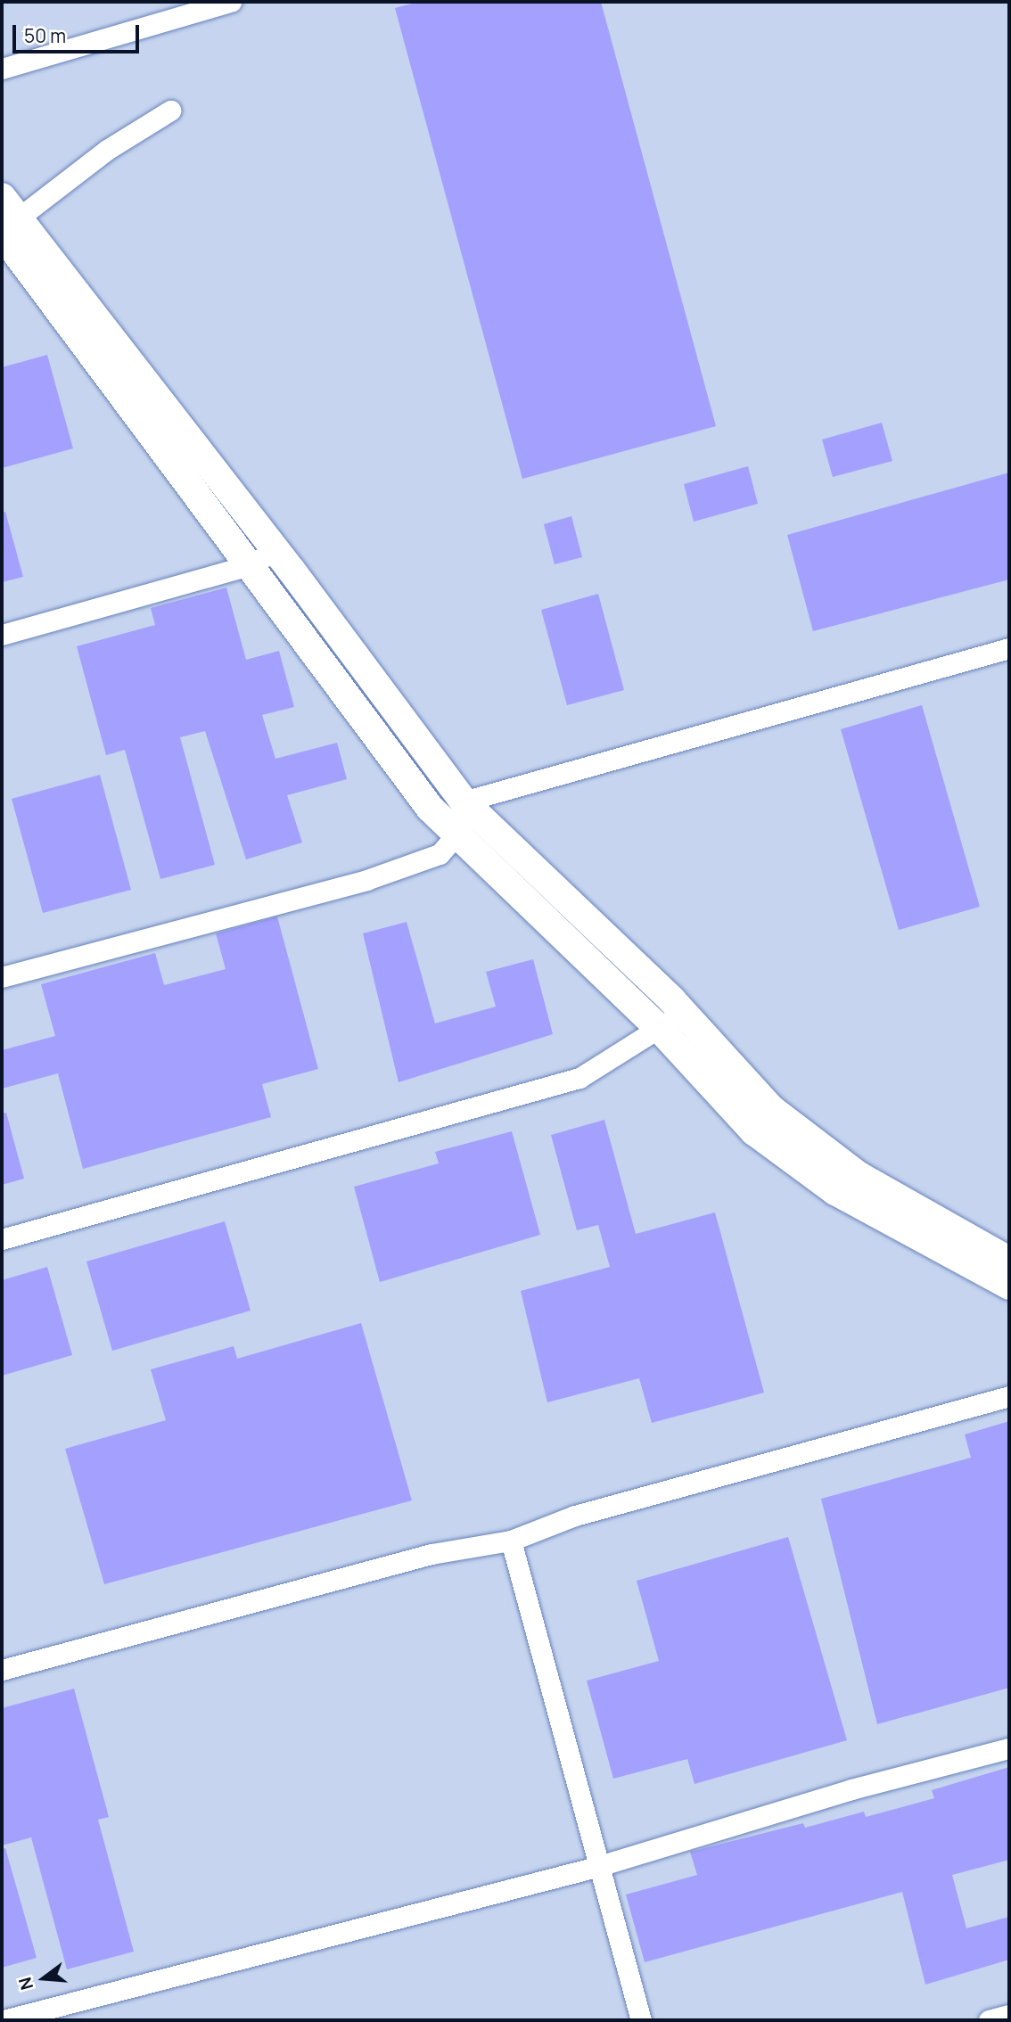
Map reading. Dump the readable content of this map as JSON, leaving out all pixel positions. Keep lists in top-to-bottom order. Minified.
{"scale_bar":"50 m","north":"left"}
